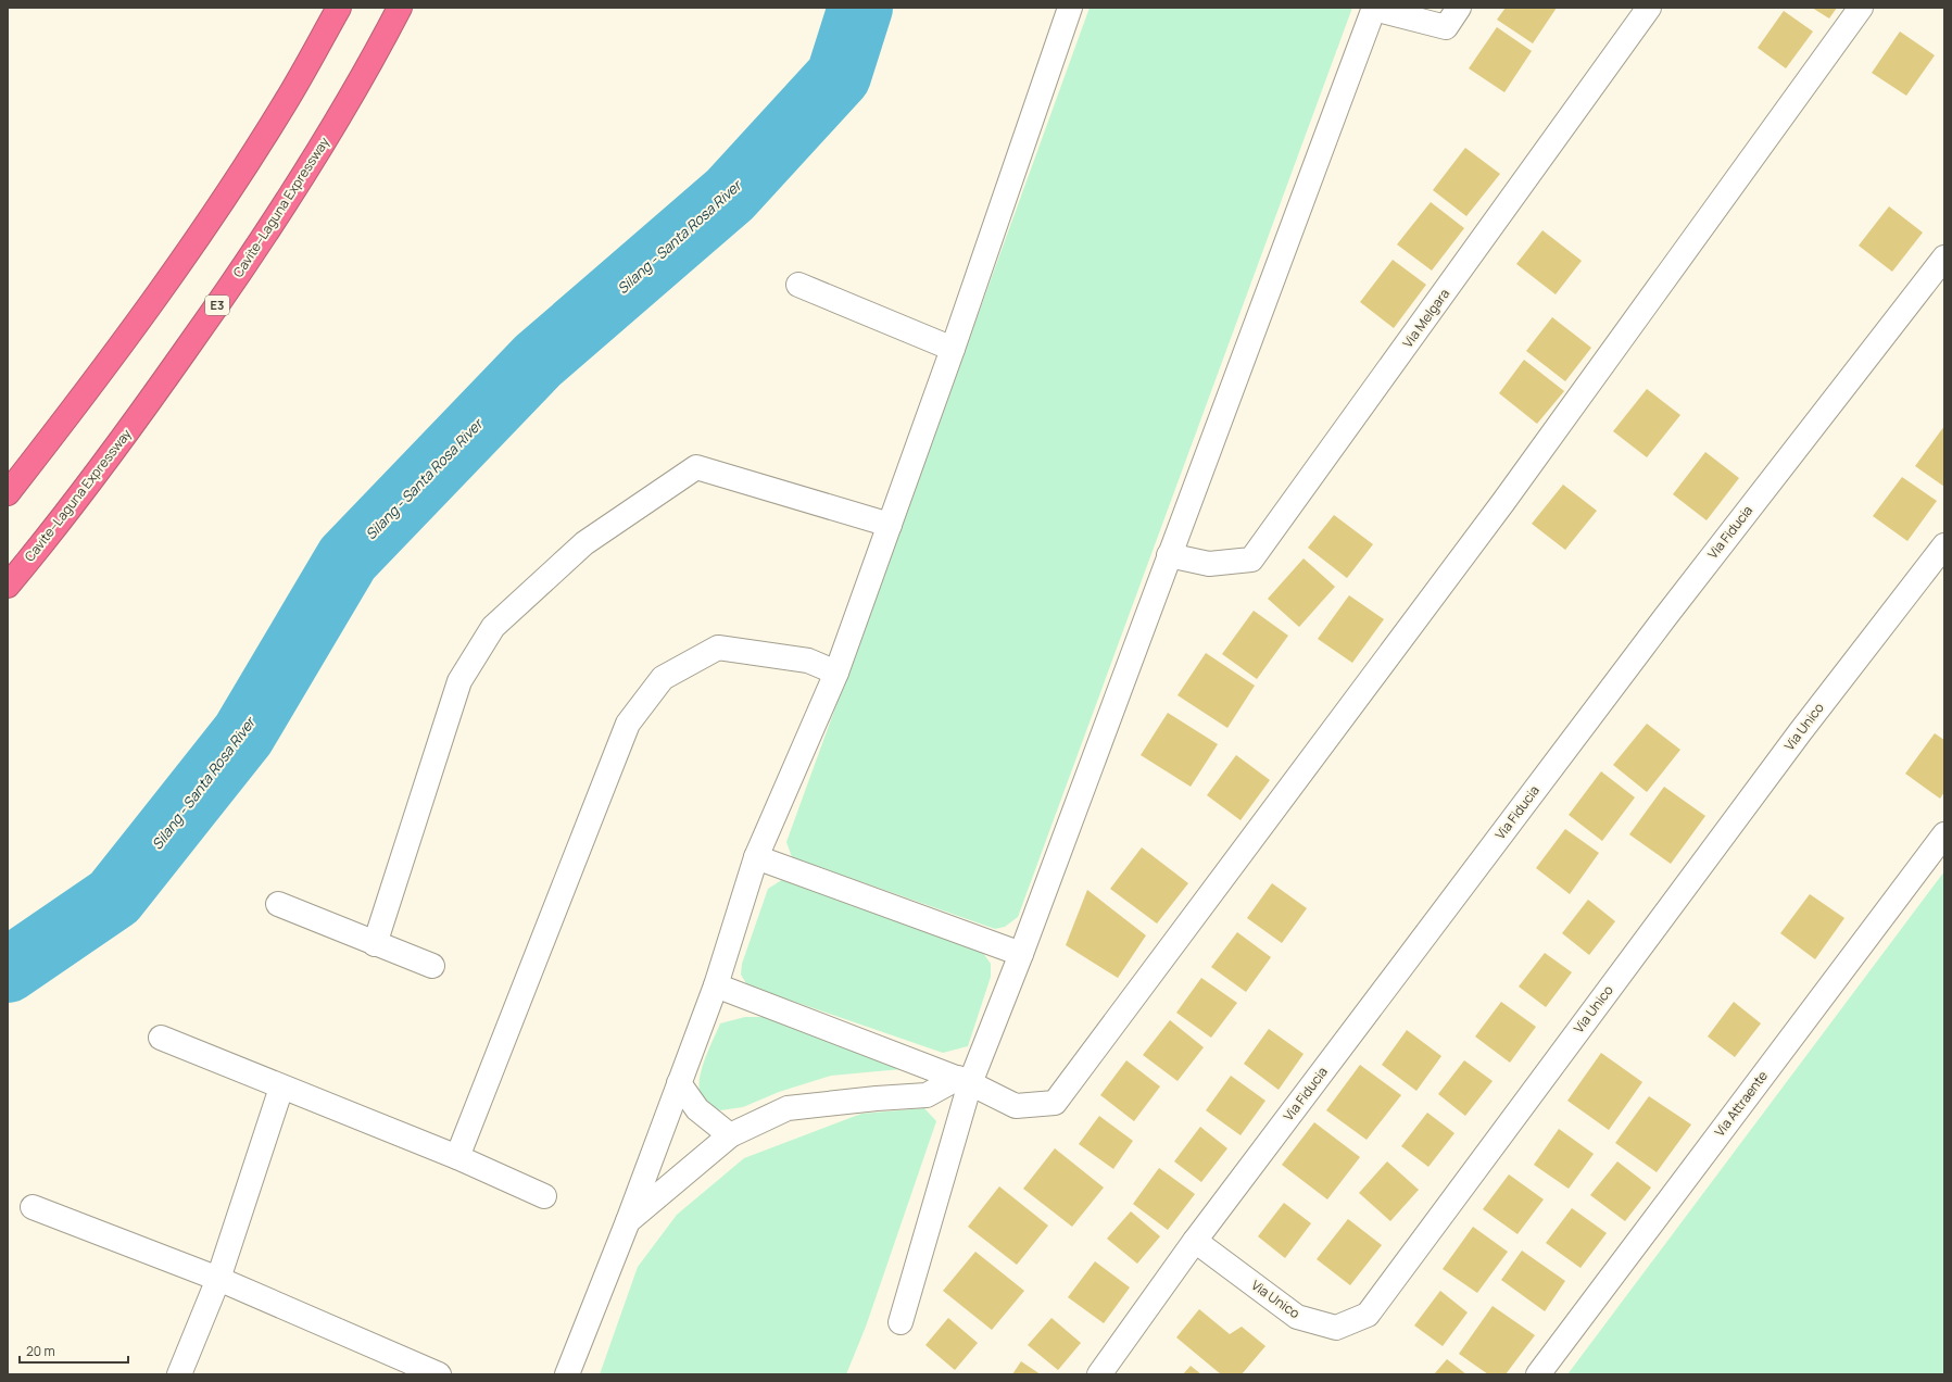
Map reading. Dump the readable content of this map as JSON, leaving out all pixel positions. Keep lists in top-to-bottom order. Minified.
{"streets":{"highway":["Cavite–Laguna Expressway","E3"],"street":["Via Melgara","Via Fiducia","Via Unico","Via Attraente"]},"crossings":[["Via Fiducia","Via Unico"]],"water":["Silang - Santa Rosa River"],"scale_bar":"20 m"}
